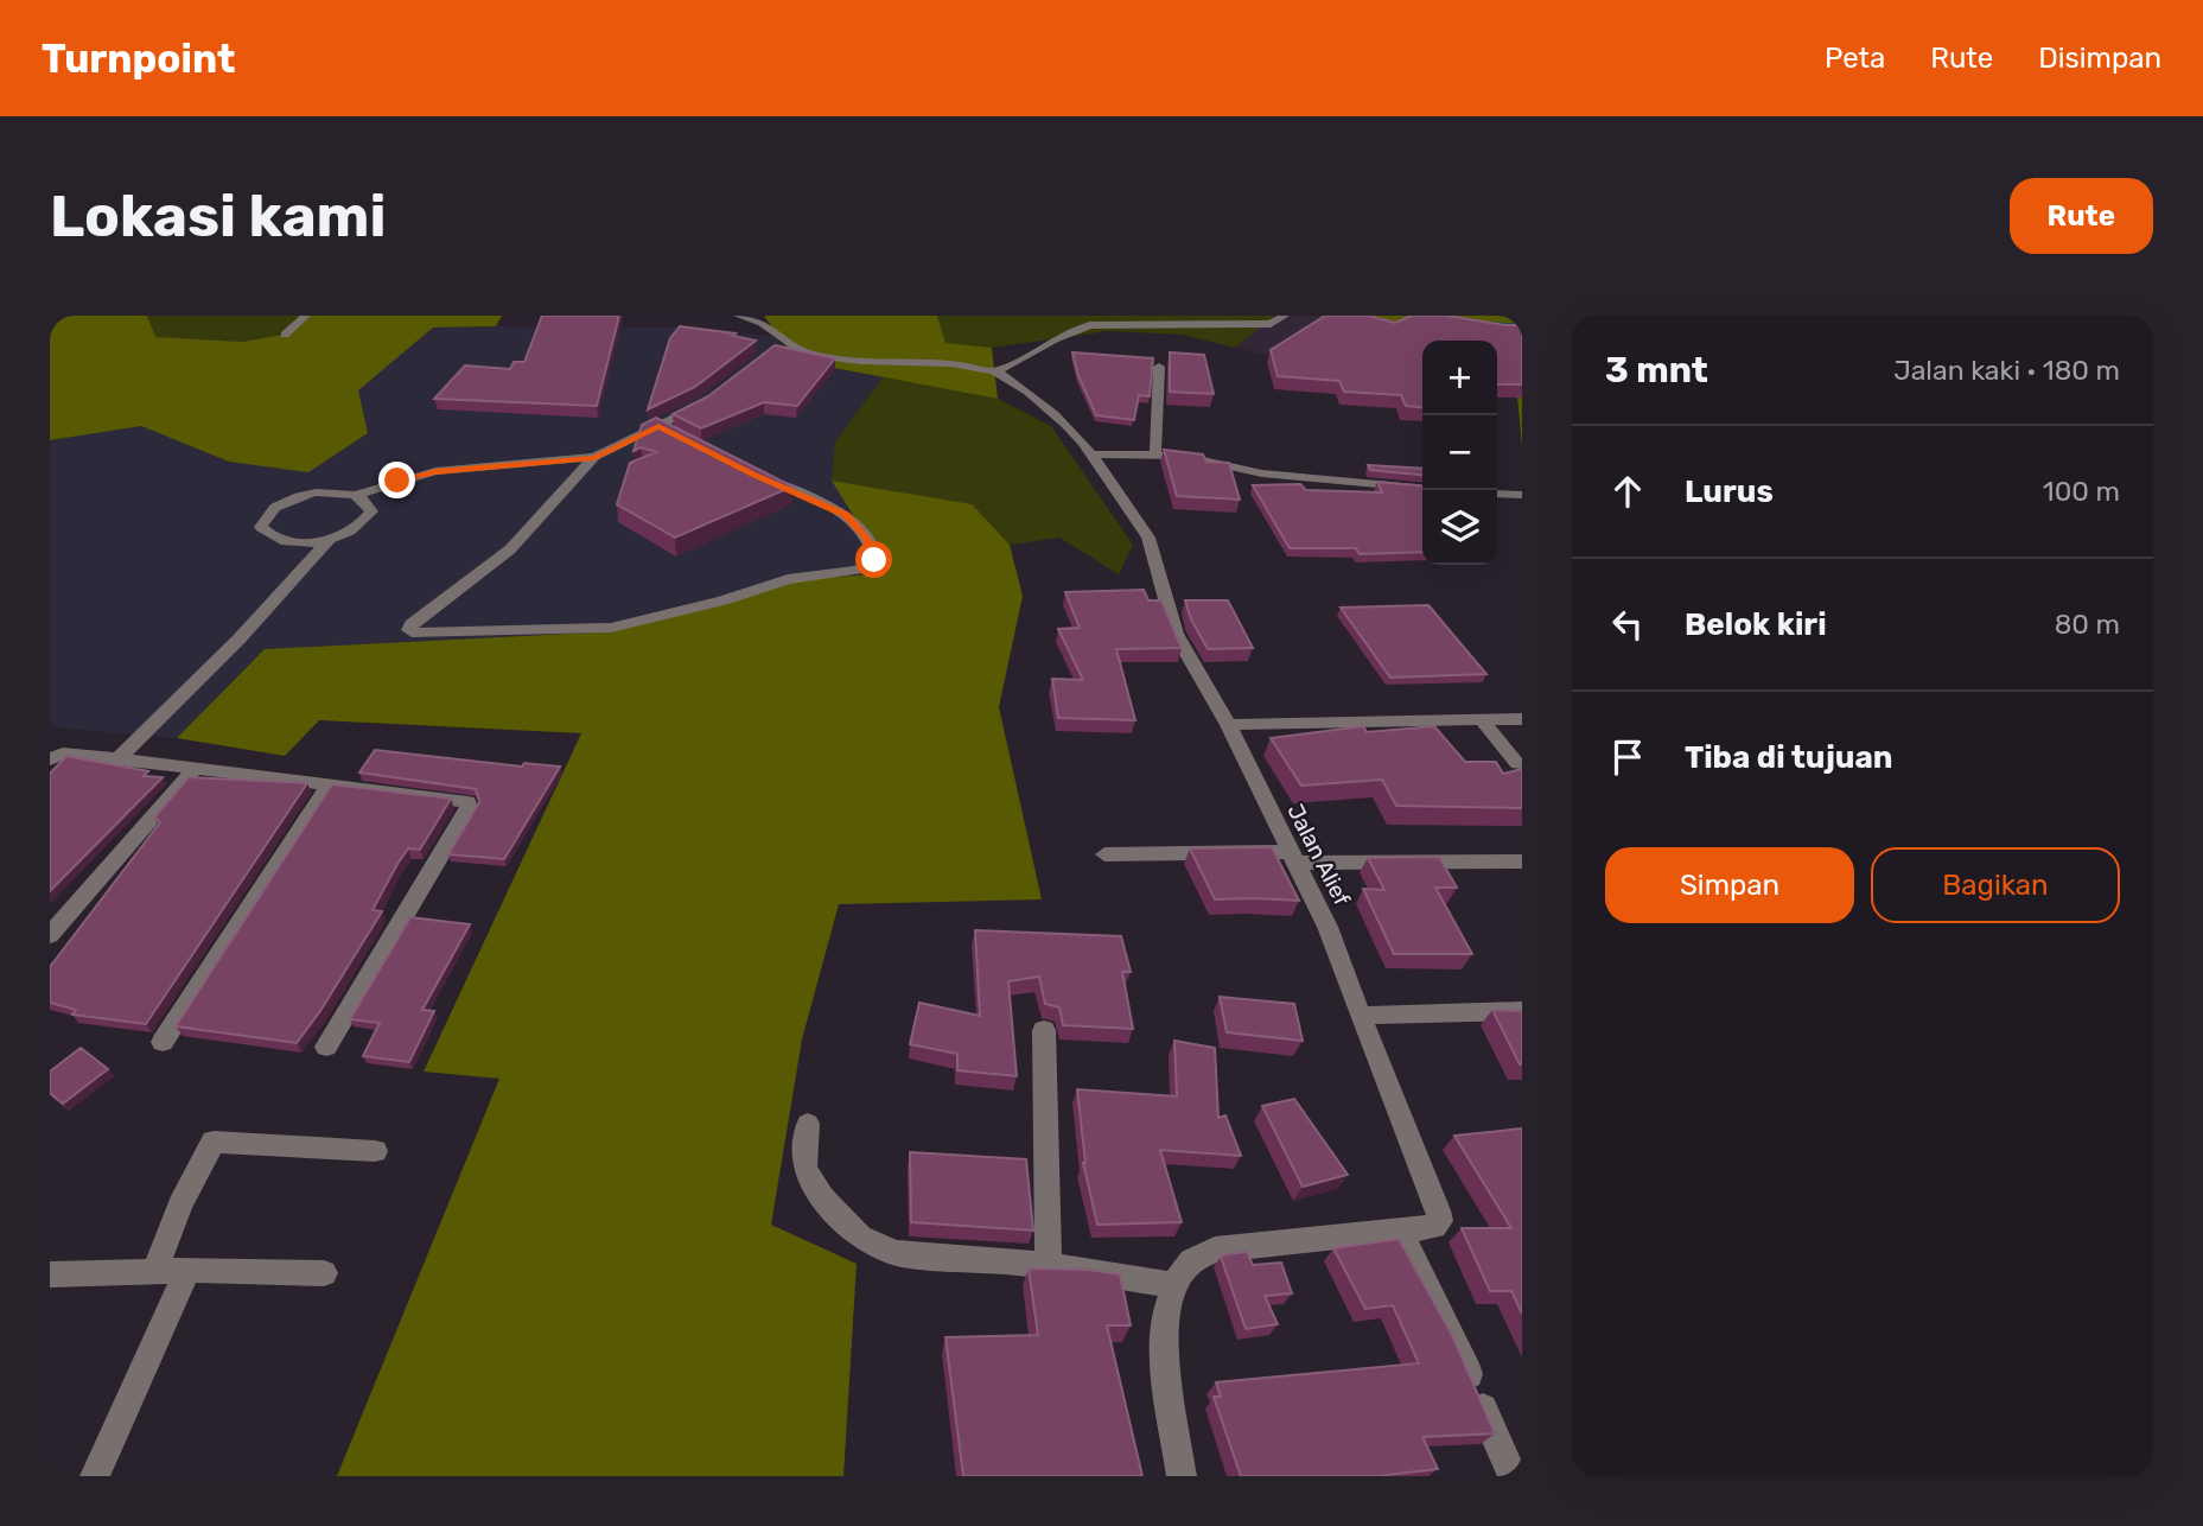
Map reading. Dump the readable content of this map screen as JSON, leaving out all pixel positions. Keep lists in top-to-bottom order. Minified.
{"streets":{"street":["Jalan Alief"]},"page":{"header":"Turnpoint","nav":["Peta","Rute","Disimpan"],"buttons":["Rute",["Simpan","Bagikan"]],"title":"Lokasi kami","heading":["3 mnt","Jalan kaki · 180 m"],"map_buttons":["+","−"],"list":[["Lurus","100 m"],["Belok kiri","80 m"],"Tiba di tujuan"]}}
